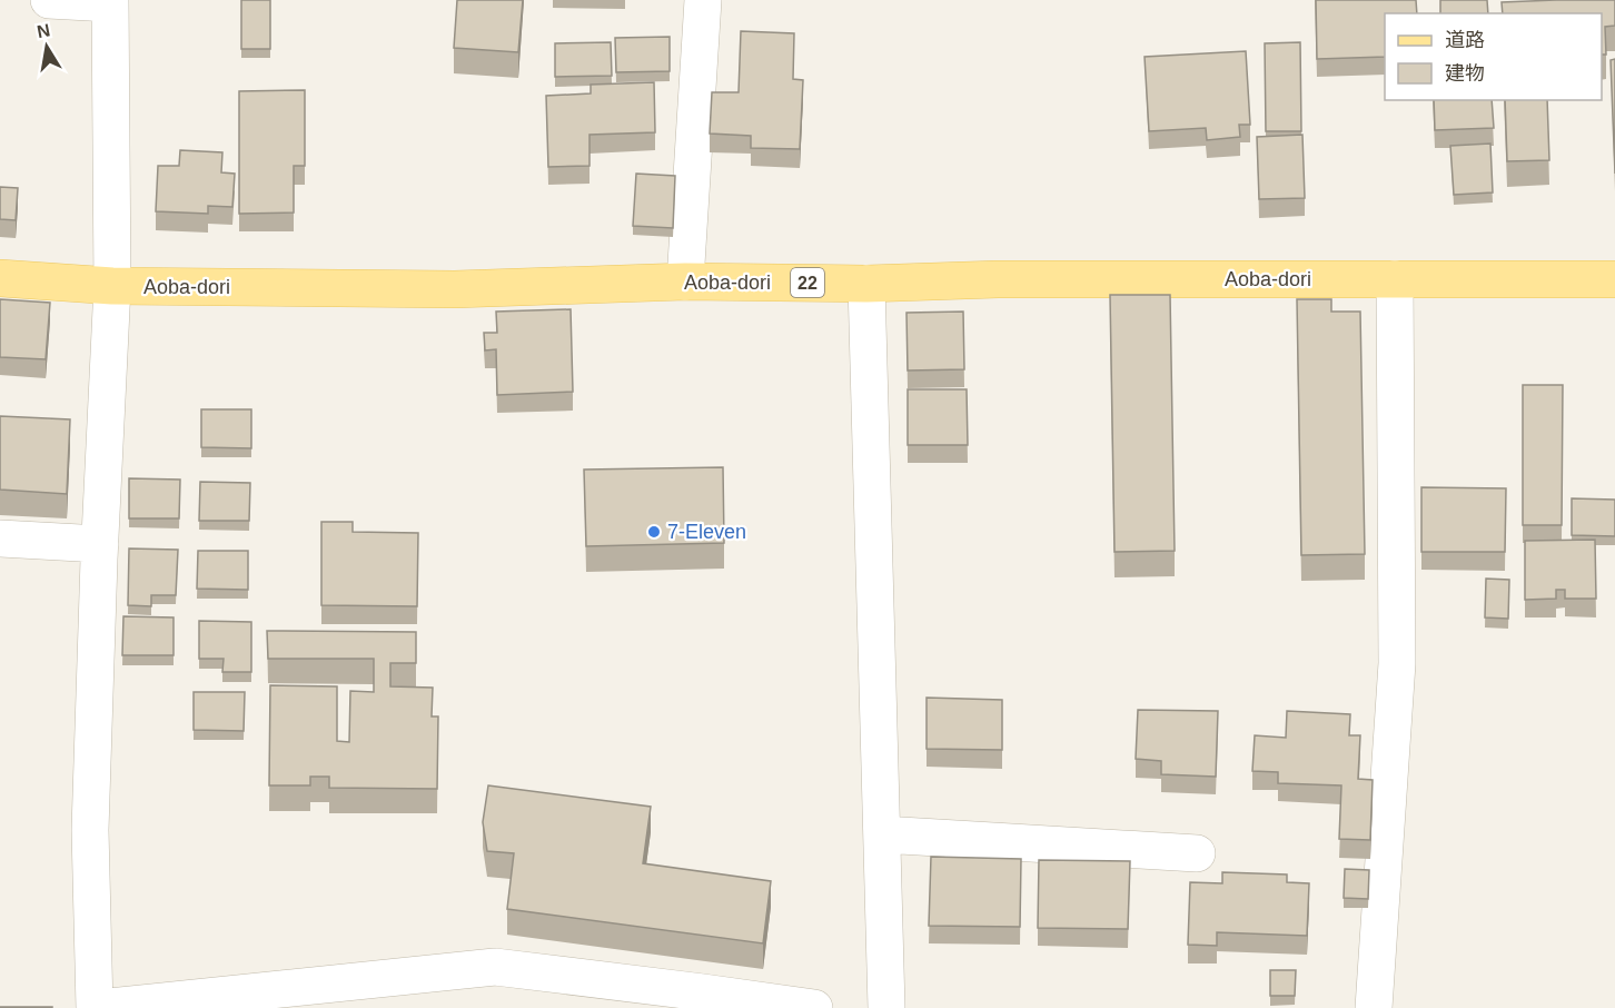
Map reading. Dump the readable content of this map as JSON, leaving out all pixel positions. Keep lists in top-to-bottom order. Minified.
{"streets":{"main road":["Aoba-dori","22"]},"places":["7-Eleven"],"legend":["道路","建物"],"north":"top"}
